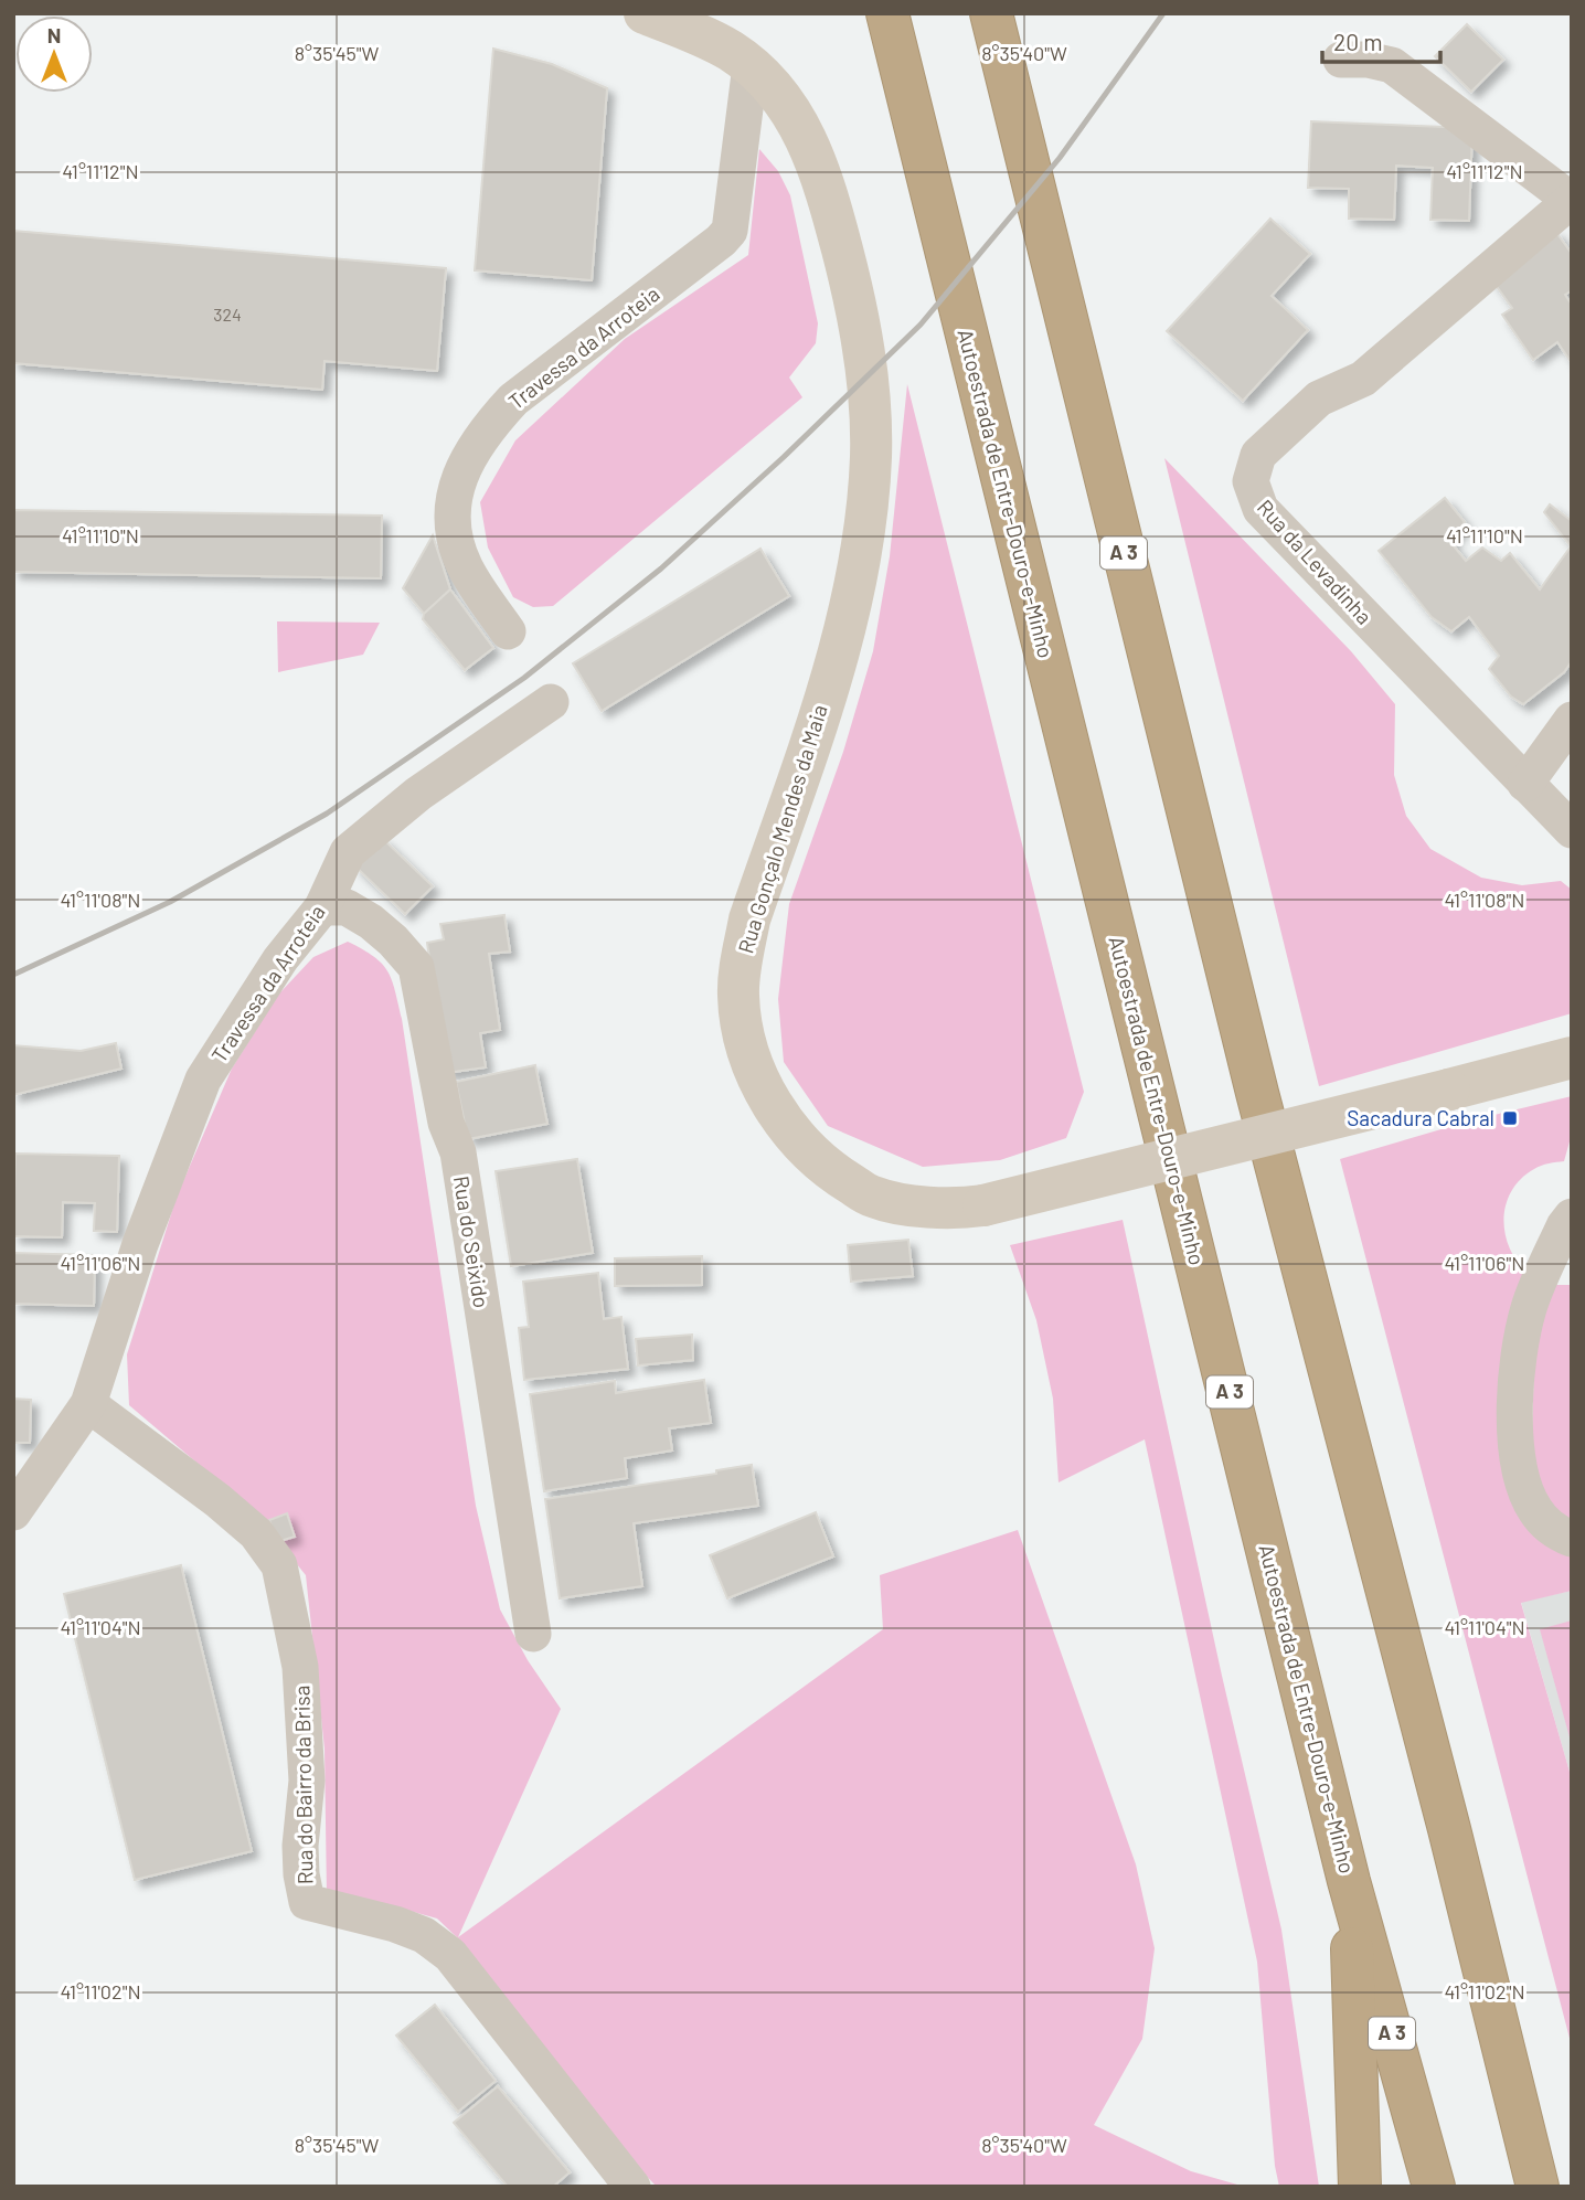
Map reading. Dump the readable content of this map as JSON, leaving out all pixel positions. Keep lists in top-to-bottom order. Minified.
{"streets":{"highway":["Autoestrada de Entre-Douro-e-Minho","A 3"],"street":["Travessa da Arroteia","Rua da Levadinha","Rua Gonçalo Mendes da Maia","Rua do Seixido","Rua do Bairro da Brisa"]},"crossings":[["Travessa da Arroteia","Rua Gonçalo Mendes da Maia"],["Travessa da Arroteia","Rua do Seixido"],["Travessa da Arroteia","Rua do Bairro da Brisa"]],"places":{"transit":["Sacadura Cabral"]},"house_numbers":["324"],"scale_bar":"20 m","north":"top","coordinates":["8°35'45\"W","8°35'40\"W","41°11'12\"N","41°11'10\"N","41°11'08\"N","41°11'06\"N","41°11'04\"N","41°11'02\"N"]}
